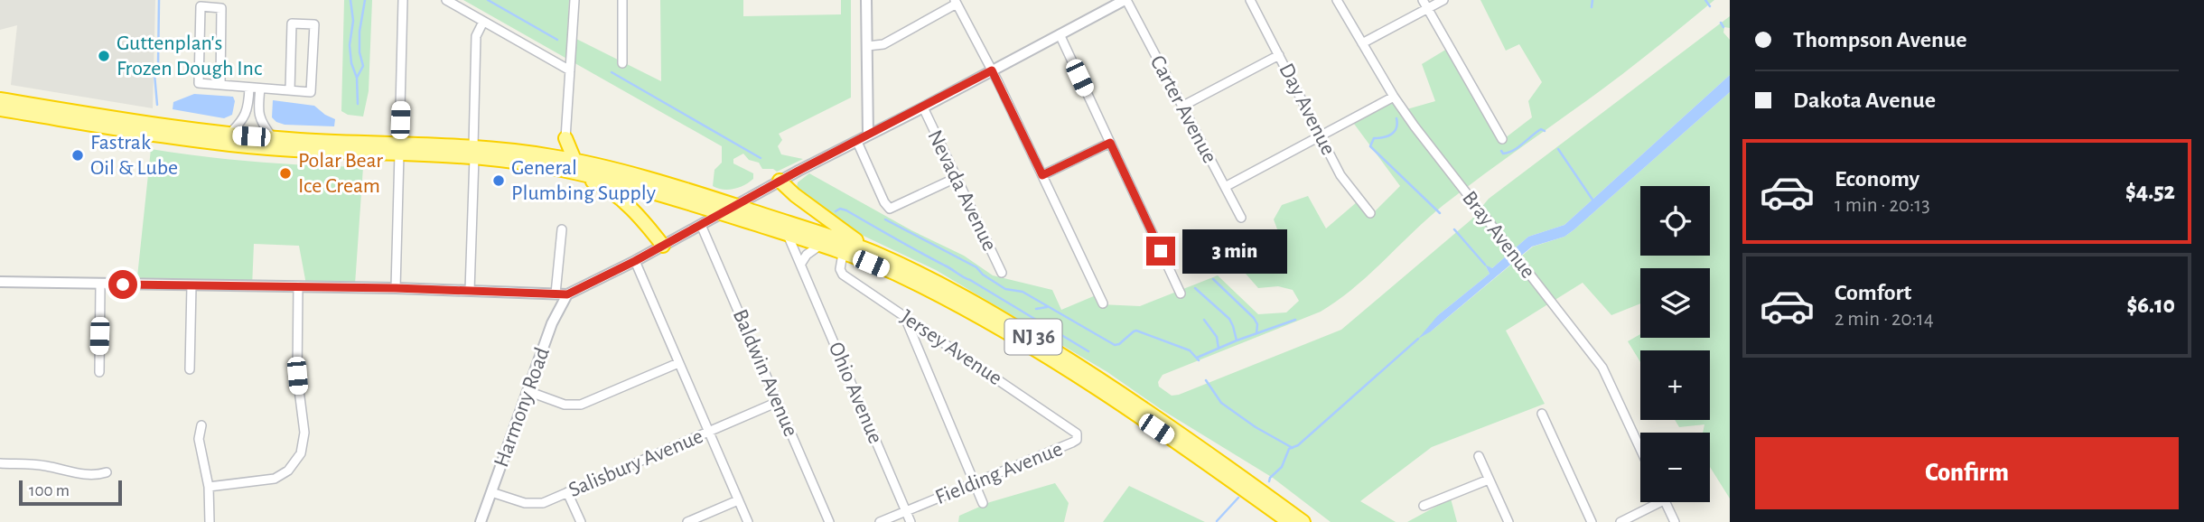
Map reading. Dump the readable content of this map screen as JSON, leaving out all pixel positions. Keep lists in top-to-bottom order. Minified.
{"streets":{"highway":["NJ 36"],"street":["Carter Avenue","Day Avenue","Nevada Avenue","Bray Avenue","Jersey Avenue","Baldwin Avenue","Ohio Avenue","Harmony Road","Salisbury Avenue","Fielding Avenue"]},"crossings":[["NJ 36","Jersey Avenue"],["NJ 36","Ohio Avenue"],["Jersey Avenue","Fielding Avenue"],["Baldwin Avenue","Salisbury Avenue"],["Ohio Avenue","Fielding Avenue"],["Harmony Road","Salisbury Avenue"]],"places":["Guttenplan's Frozen Dough Inc","Fastrak Oil & Lube","Polar Bear Ice Cream","General Plumbing Supply"],"scale_bar":"100 m","page":{"banner":["Thompson Avenue","Dakota Avenue"],"list":[{"name":"Economy","note":"1 min · 20:13","value":"$4.52"},{"name":"Comfort","note":"2 min · 20:14","value":"$6.10"}],"map_buttons":["+","−"],"bubble":"3 min","buttons":"Confirm","scale":"100 m"}}
